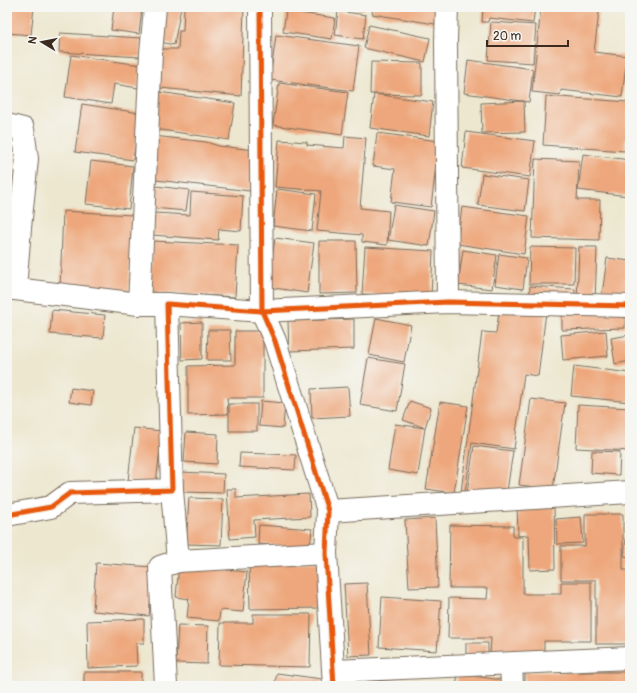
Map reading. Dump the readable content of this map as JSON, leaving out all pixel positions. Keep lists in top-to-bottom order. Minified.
{"scale_bar":"20 m","north":"left"}
